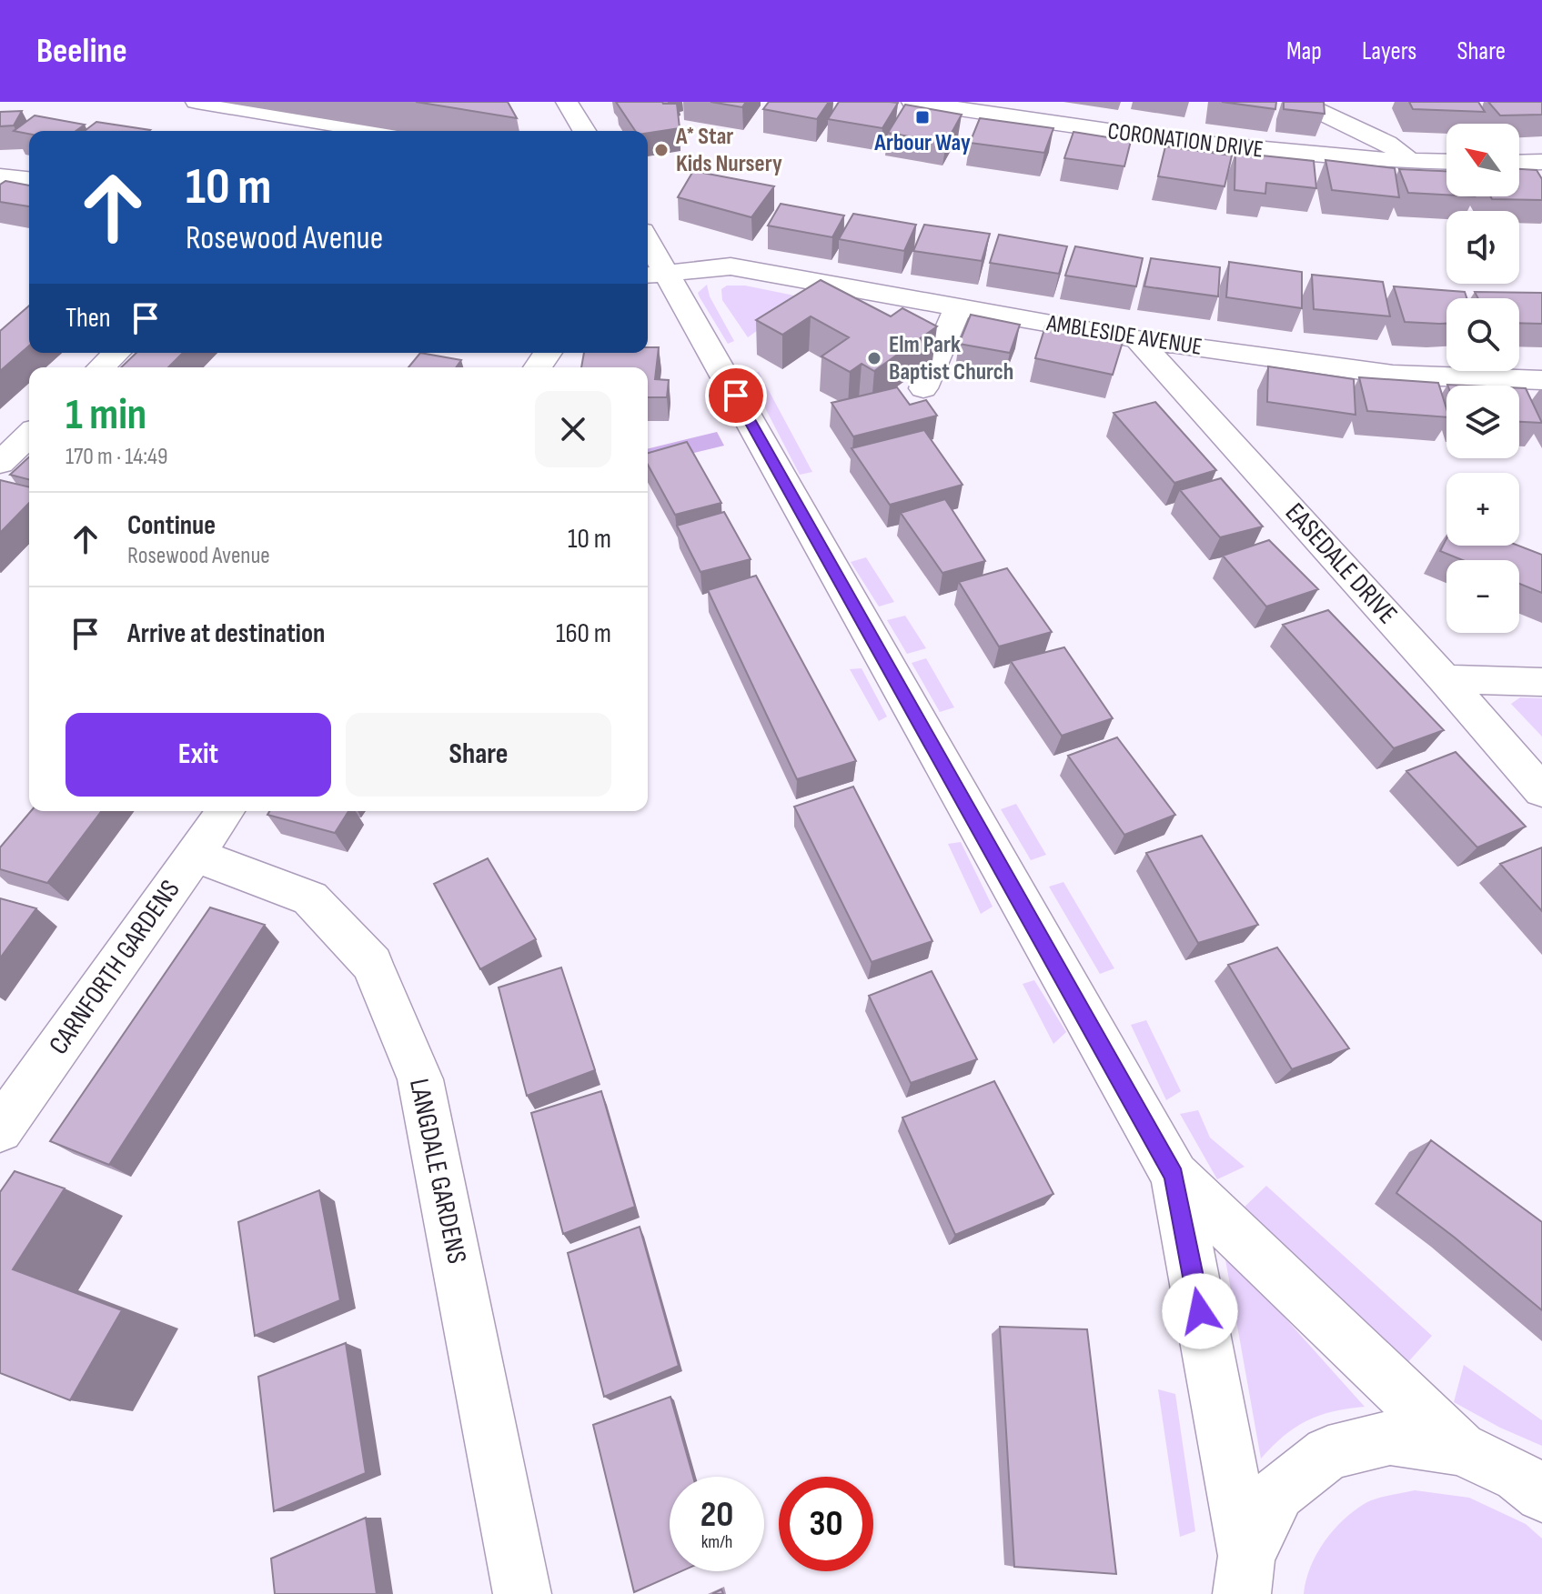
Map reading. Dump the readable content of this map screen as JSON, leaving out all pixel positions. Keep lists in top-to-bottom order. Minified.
{"streets":{"street":["CORONATION DRIVE","AMBLESIDE AVENUE","EASEDALE DRIVE","CARNFORTH GARDENS","LANGDALE GARDENS"]},"crossings":[["AMBLESIDE AVENUE","EASEDALE DRIVE"],["CARNFORTH GARDENS","LANGDALE GARDENS"]],"places":{"transit":["Arbour Way"],"other":["A* Star Kids Nursery","Elm Park Baptist Church"]},"north":"top left","page":{"header":"Beeline","nav":["Map","Layers","Share"],"map_buttons":["+","−"],"turn":["10 m","Rosewood Avenue"],"then":"Then","heading":["1 min","170 m · 14:49"],"list":[{"name":"Continue","note":"Rosewood Avenue","value":"10 m"},{"name":"Arrive at destination","value":"160 m"}],"buttons":["Exit","Share"],"speed":"20 km/h","limit":"30"}}
